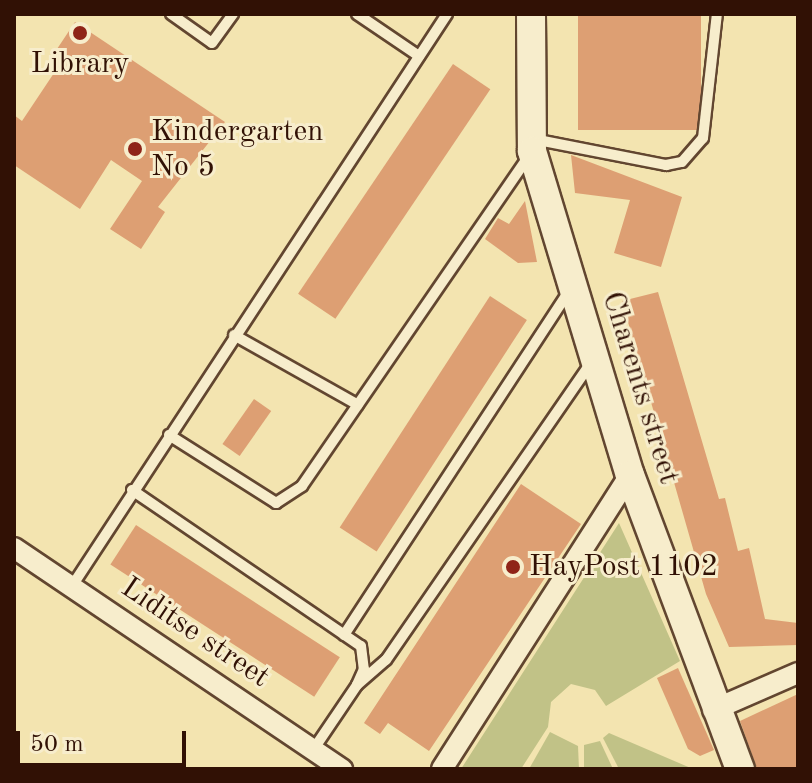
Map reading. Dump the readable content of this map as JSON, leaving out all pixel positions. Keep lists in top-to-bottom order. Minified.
{"streets":{"main road":["Charents street"],"street":["Liditse street"]},"places":["Library","Kindergarten No 5","HayPost 1102"],"scale_bar":"50 m"}
